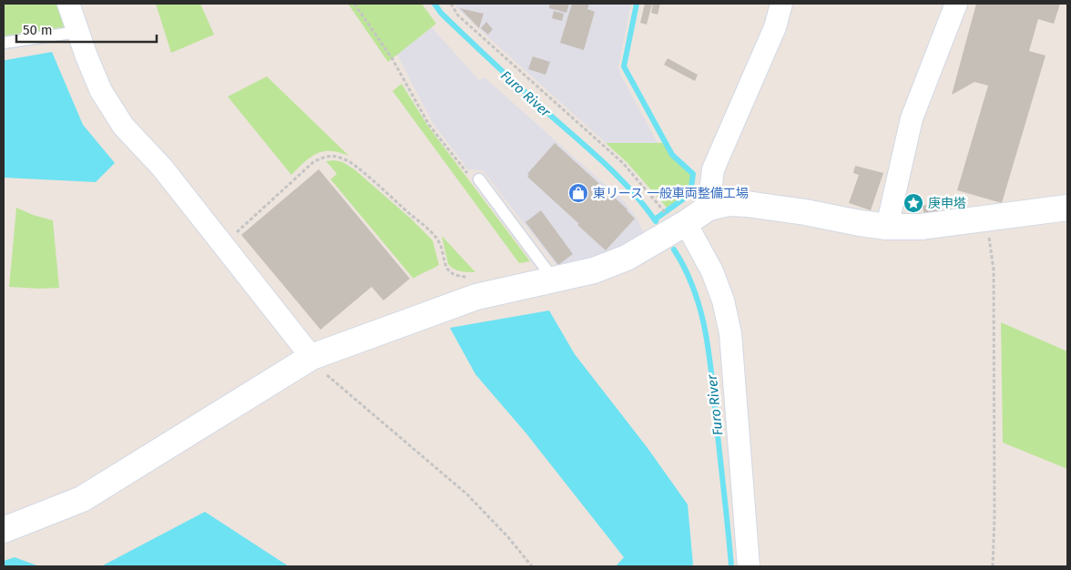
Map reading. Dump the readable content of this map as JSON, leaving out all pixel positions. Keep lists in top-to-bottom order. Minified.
{"water":["Furo River"],"places":{"shop":["東リース 一般車両整備工場"],"place":["庚申塔"]},"scale_bar":"50 m"}
